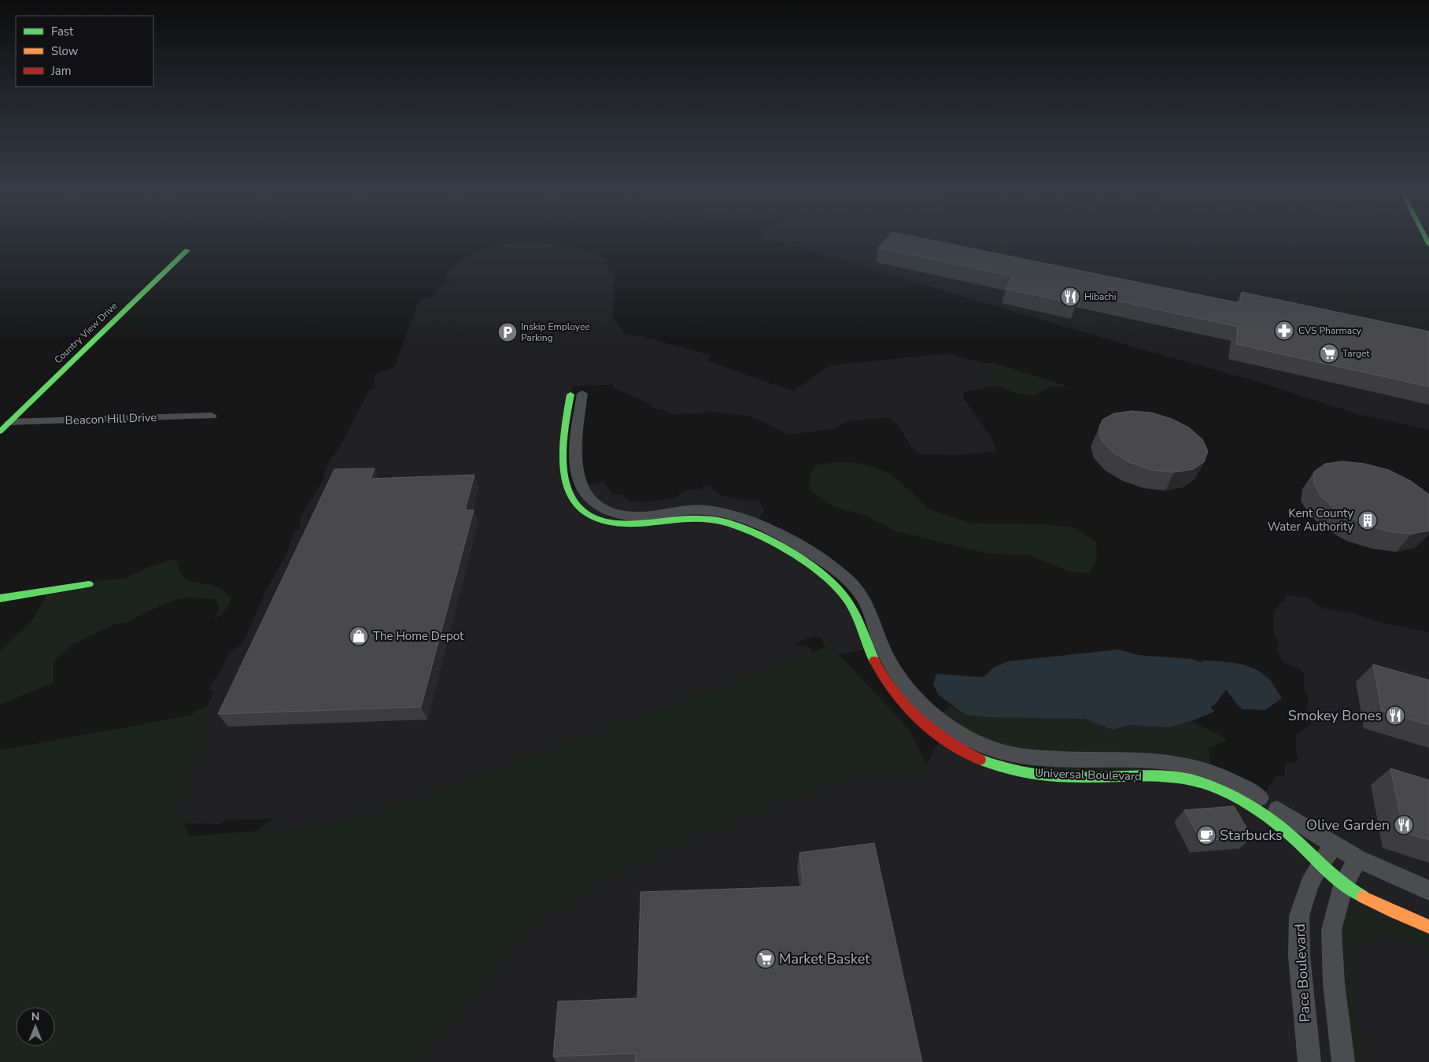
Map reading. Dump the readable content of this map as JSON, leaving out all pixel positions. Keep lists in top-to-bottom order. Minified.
{"streets":{"street":["Country View Drive","Beacon Hill Drive","Universal Boulevard","Pace Boulevard"]},"crossings":[["Country View Drive","Beacon Hill Drive"],["Universal Boulevard","Pace Boulevard"]],"places":{"restaurant":["Hibachi","Smokey Bones","Olive Garden"],"pharmacy":["CVS Pharmacy"],"parking":["Inskip Employee Parking"],"supermarket":["Target","Market Basket"],"building":["Kent County Water Authority"],"shop":["The Home Depot"],"cafe":["Starbucks"]},"legend":["Fast","Slow","Jam"],"north":"top"}
